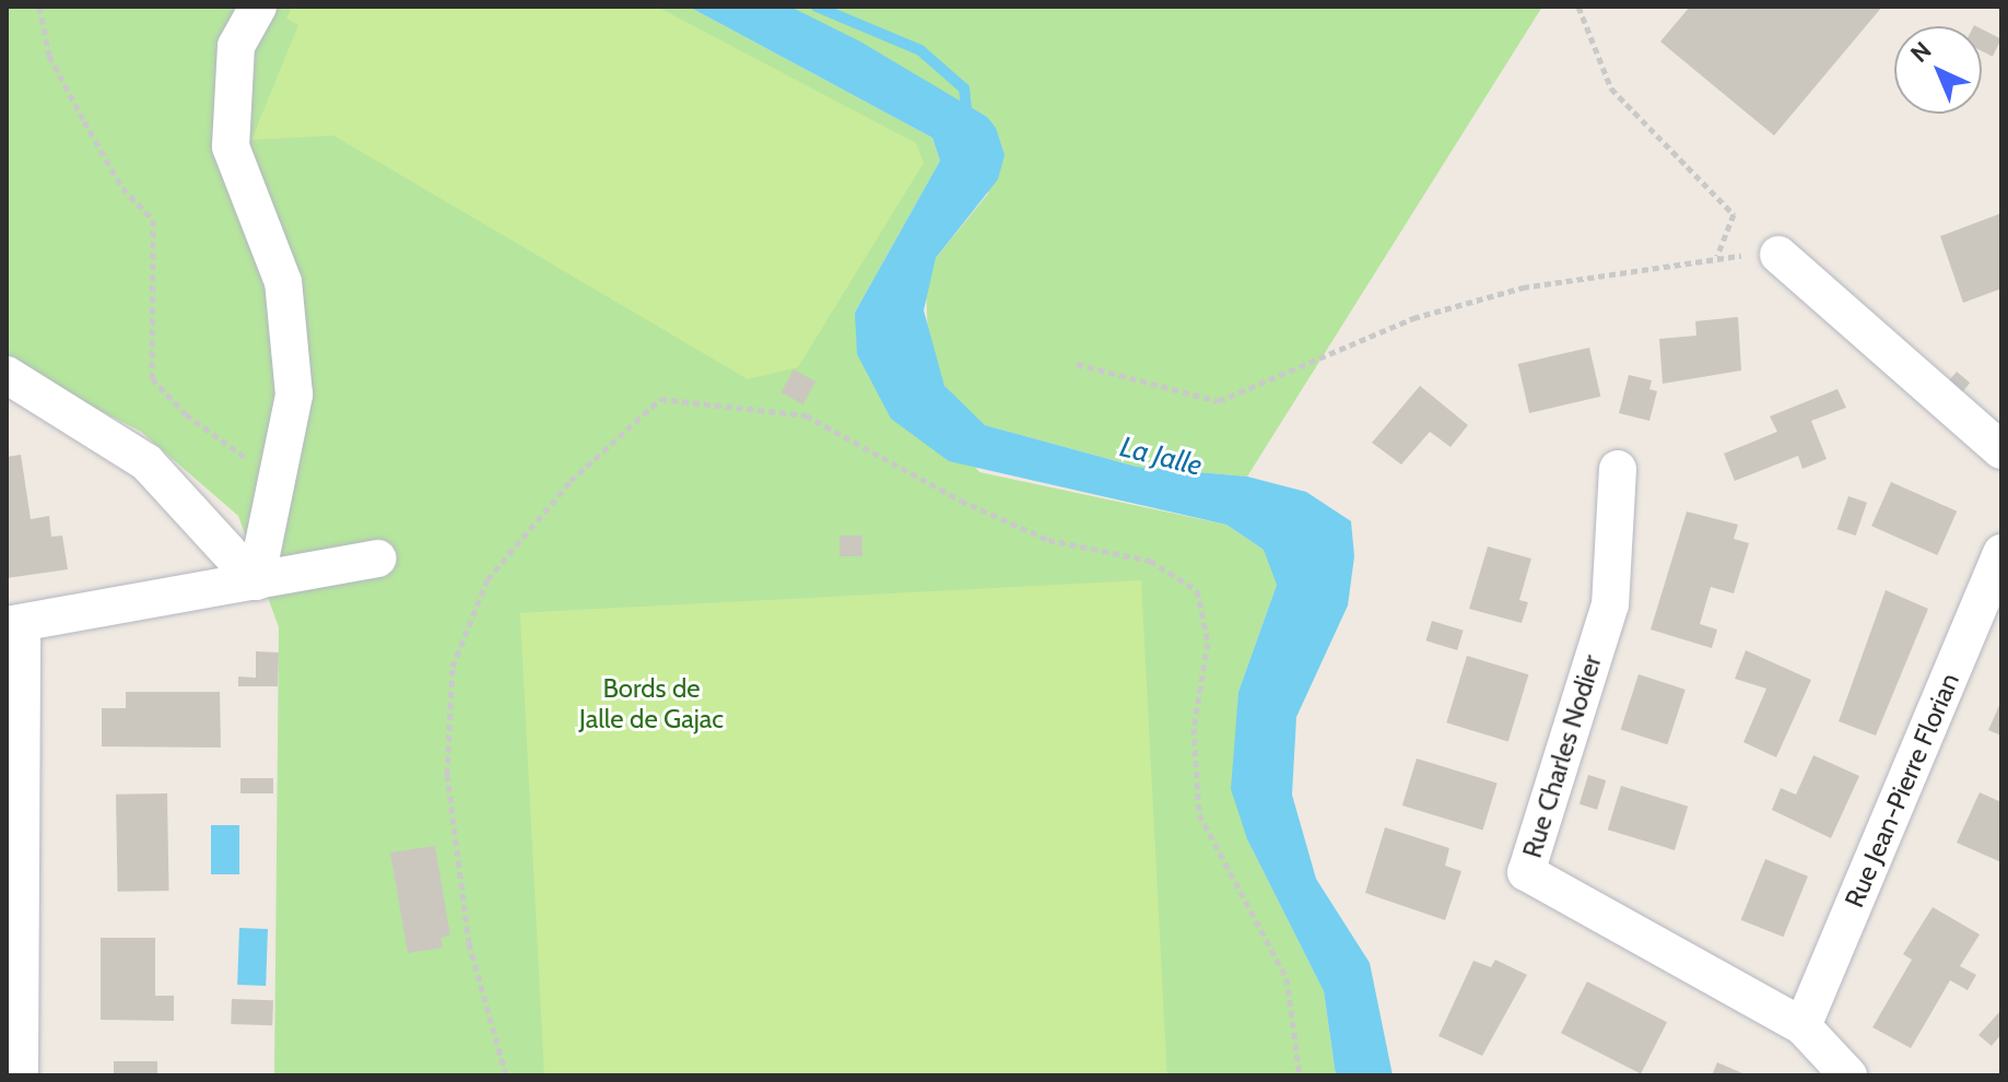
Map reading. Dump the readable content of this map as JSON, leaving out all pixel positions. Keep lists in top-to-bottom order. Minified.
{"streets":{"street":["Rue Charles Nodier","Rue Jean-Pierre Florian"]},"crossings":[["Rue Charles Nodier","Rue Jean-Pierre Florian"]],"water":["La Jalle"],"parks":["Bords de Jalle de Gajac"],"north":"top left"}
